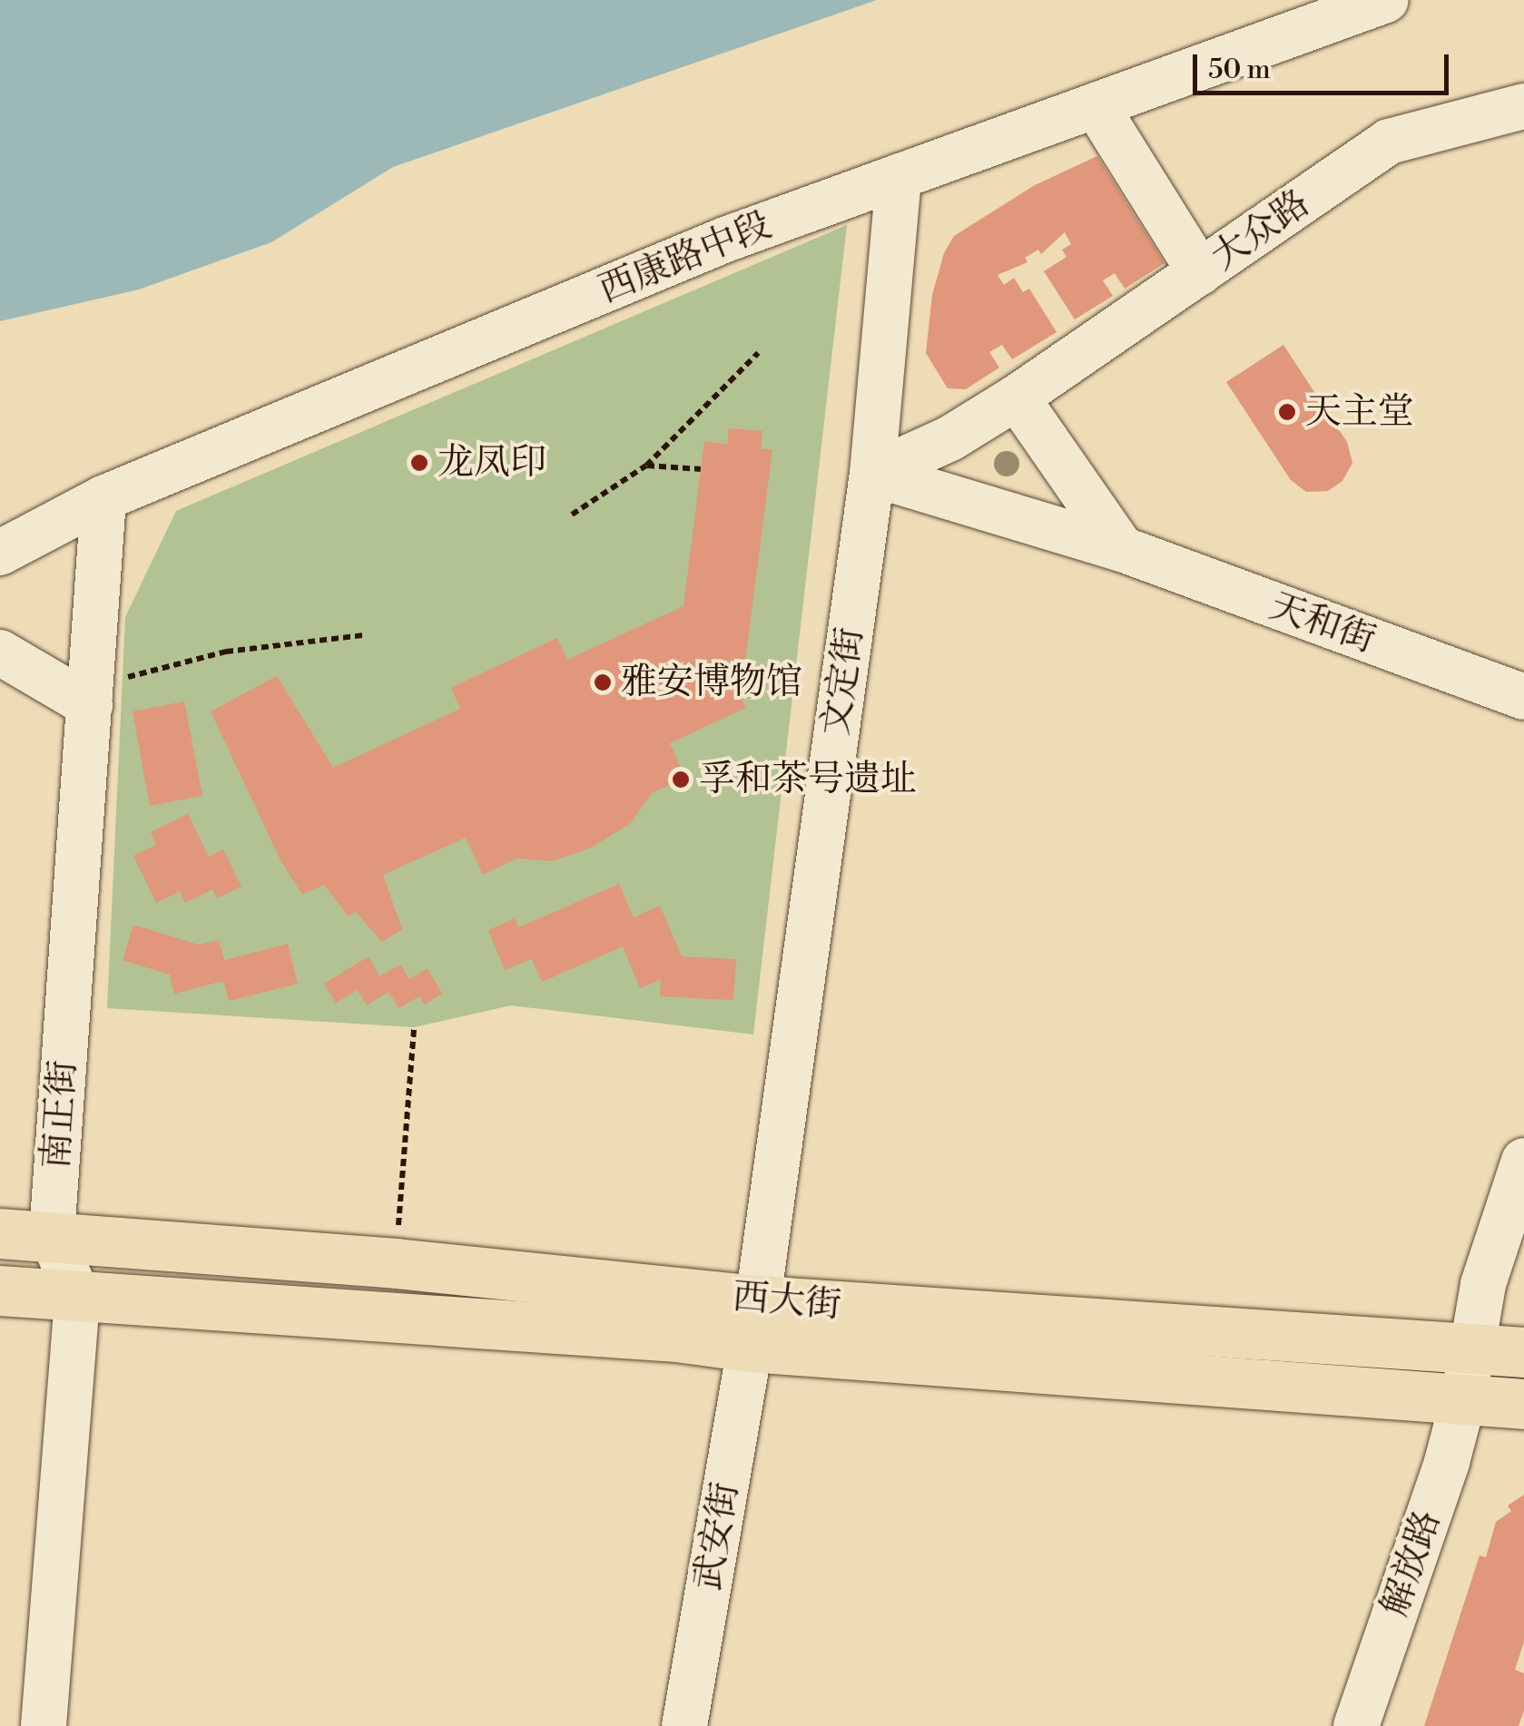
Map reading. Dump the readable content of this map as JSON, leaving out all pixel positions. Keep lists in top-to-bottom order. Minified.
{"streets":{"main road":["西大街"],"street":["大众路","西康路中段","天和街","文定街","南正街","武安街","解放路"]},"crossings":[["大众路","天和街"],["大众路","文定街"],["西康路中段","文定街"],["西康路中段","南正街"],["天和街","文定街"],["文定街","西大街"],["文定街","武安街"],["南正街","西大街"],["西大街","武安街"],["西大街","解放路"]],"places":["天主堂","龙凤印","雅安博物馆","孚和茶号遗址"],"scale_bar":"50 m"}
